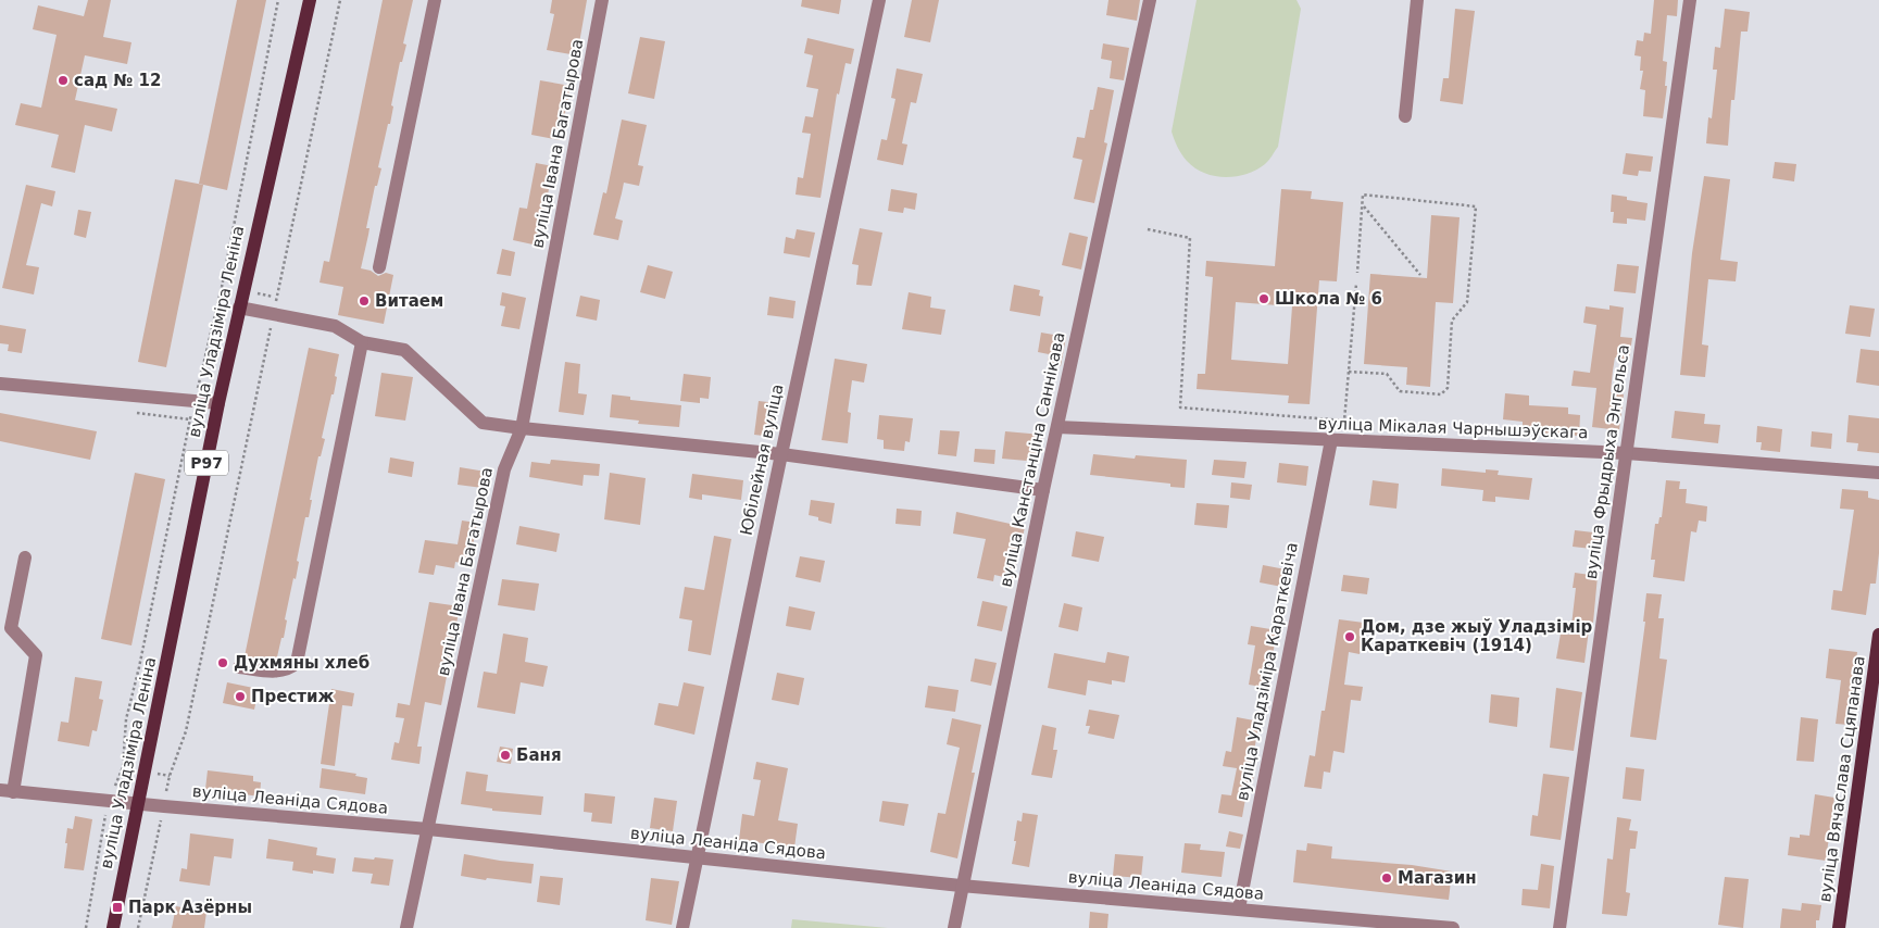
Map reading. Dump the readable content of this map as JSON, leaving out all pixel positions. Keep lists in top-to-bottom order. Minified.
{"streets":{"main road":["вуліца Уладзіміра Леніна","Р97","вуліца Вячаслава Сцяпанава"],"street":["вуліца Івана Багатырова","вуліца Мікалая Чарнышэўскага","Юбілейная вуліца","вуліца Канстанціна Саннікава","вуліца Фрыдрыха Энгельса","вуліца Уладзіміра Караткевіча","вуліца Леаніда Сядова"]},"crossings":[["вуліца Івана Багатырова","вуліца Леаніда Сядова"],["вуліца Уладзіміра Леніна","вуліца Леаніда Сядова"],["вуліца Мікалая Чарнышэўскага","вуліца Канстанціна Саннікава"],["вуліца Мікалая Чарнышэўскага","вуліца Фрыдрыха Энгельса"],["вуліца Мікалая Чарнышэўскага","вуліца Уладзіміра Караткевіча"],["Юбілейная вуліца","вуліца Леаніда Сядова"],["вуліца Канстанціна Саннікава","вуліца Леаніда Сядова"],["вуліца Уладзіміра Караткевіча","вуліца Леаніда Сядова"]],"places":{"other":["сад № 12","Школа № 6","Витаем","Дом, дзе жыў Уладзімір Караткевіч (1914)","Духмяны хлеб","Престиж","Баня","Магазин"],"transit":["Парк Азёрны"]}}
